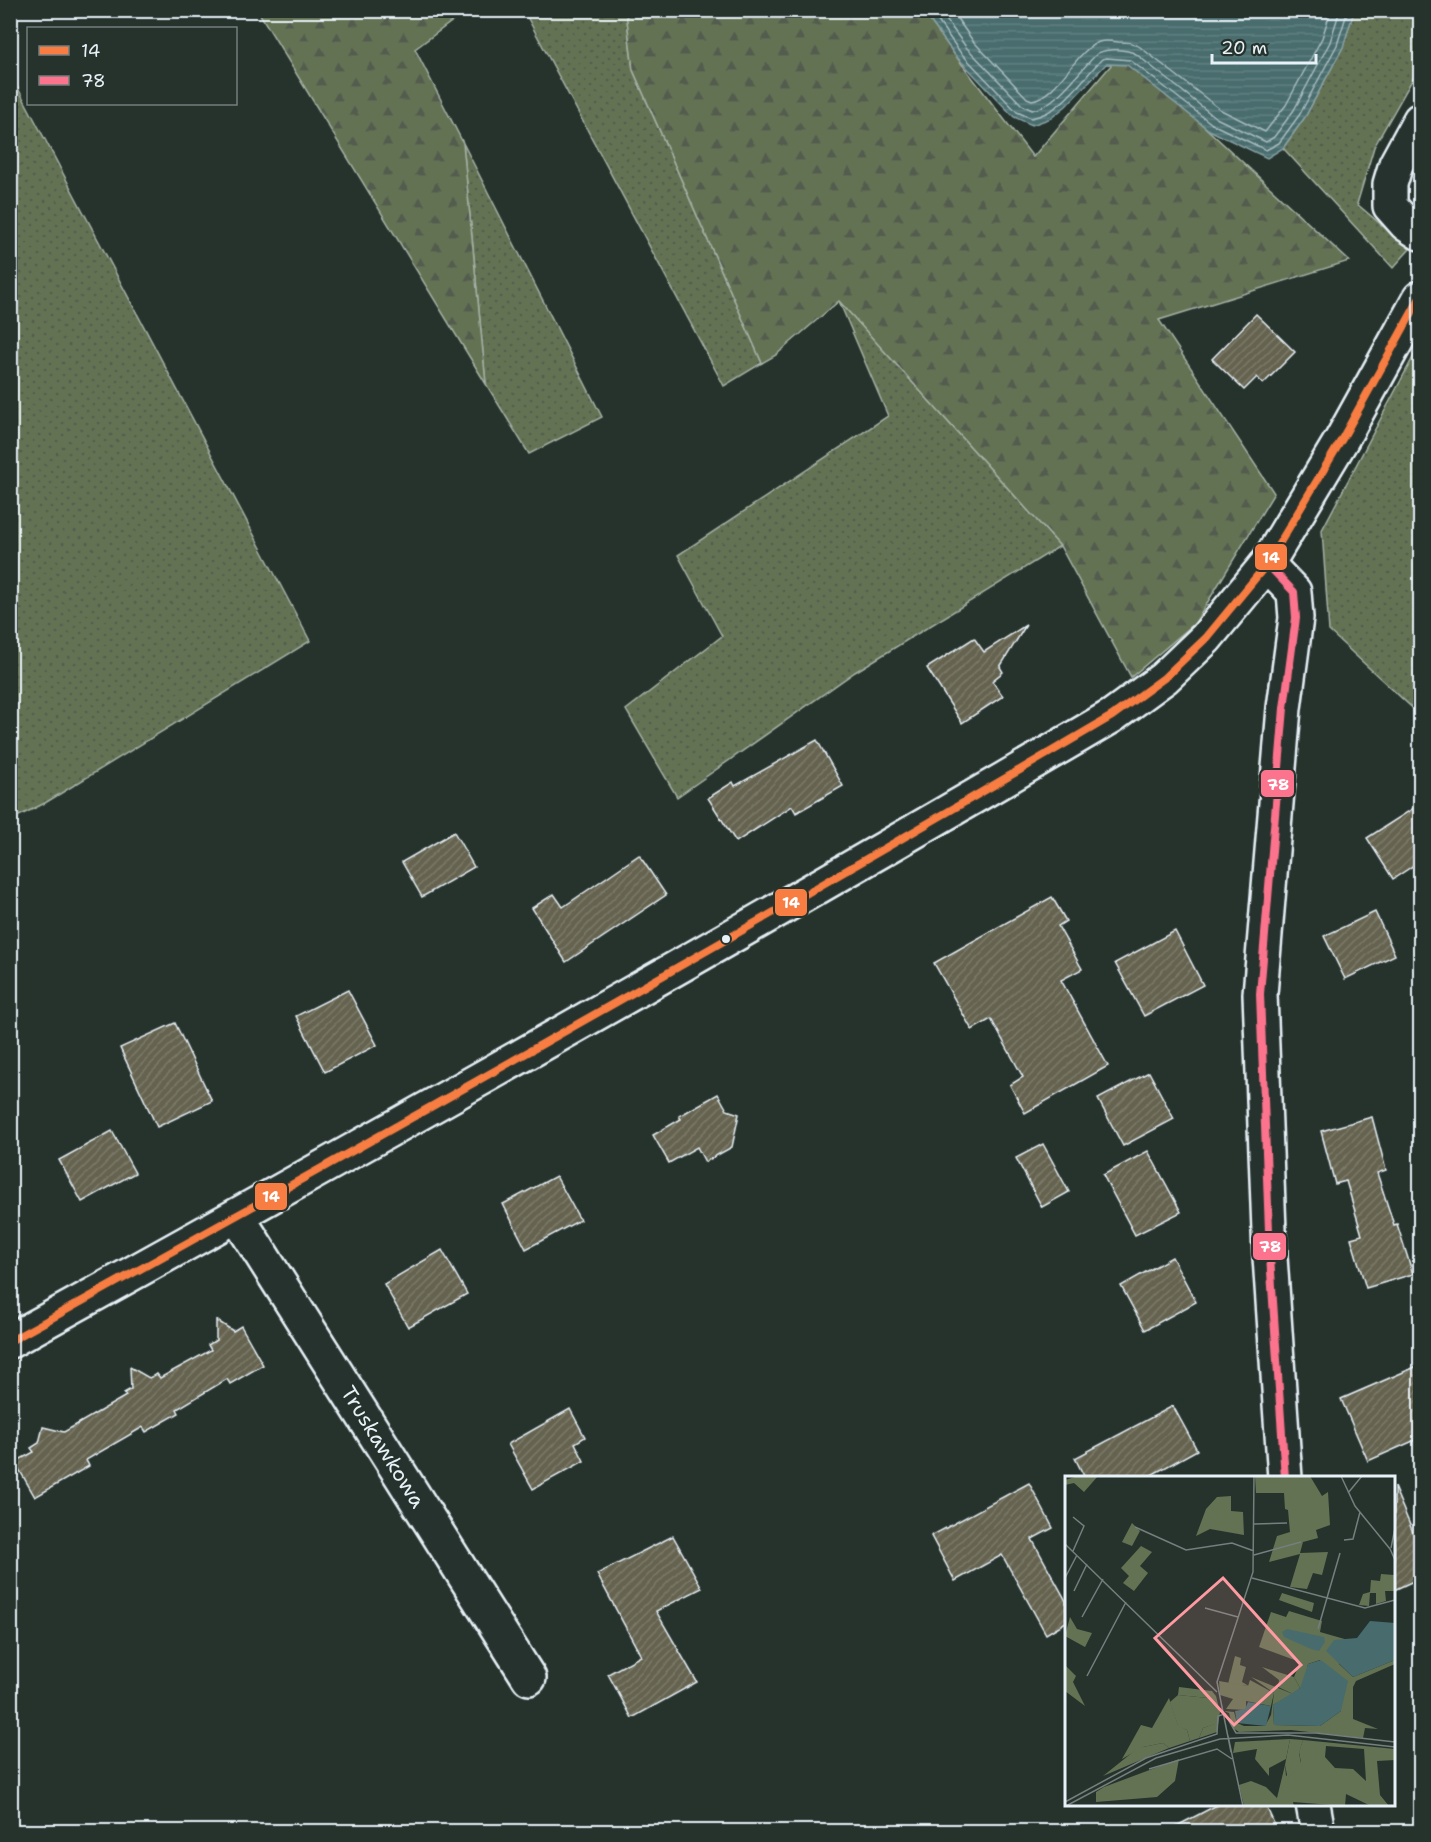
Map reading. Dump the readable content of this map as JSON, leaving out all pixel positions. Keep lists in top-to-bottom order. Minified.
{"streets":{"street":["Truskawkowa"]},"lines":["transit line 14","transit line 78"],"legend":["14","78"],"scale_bar":"20 m"}
